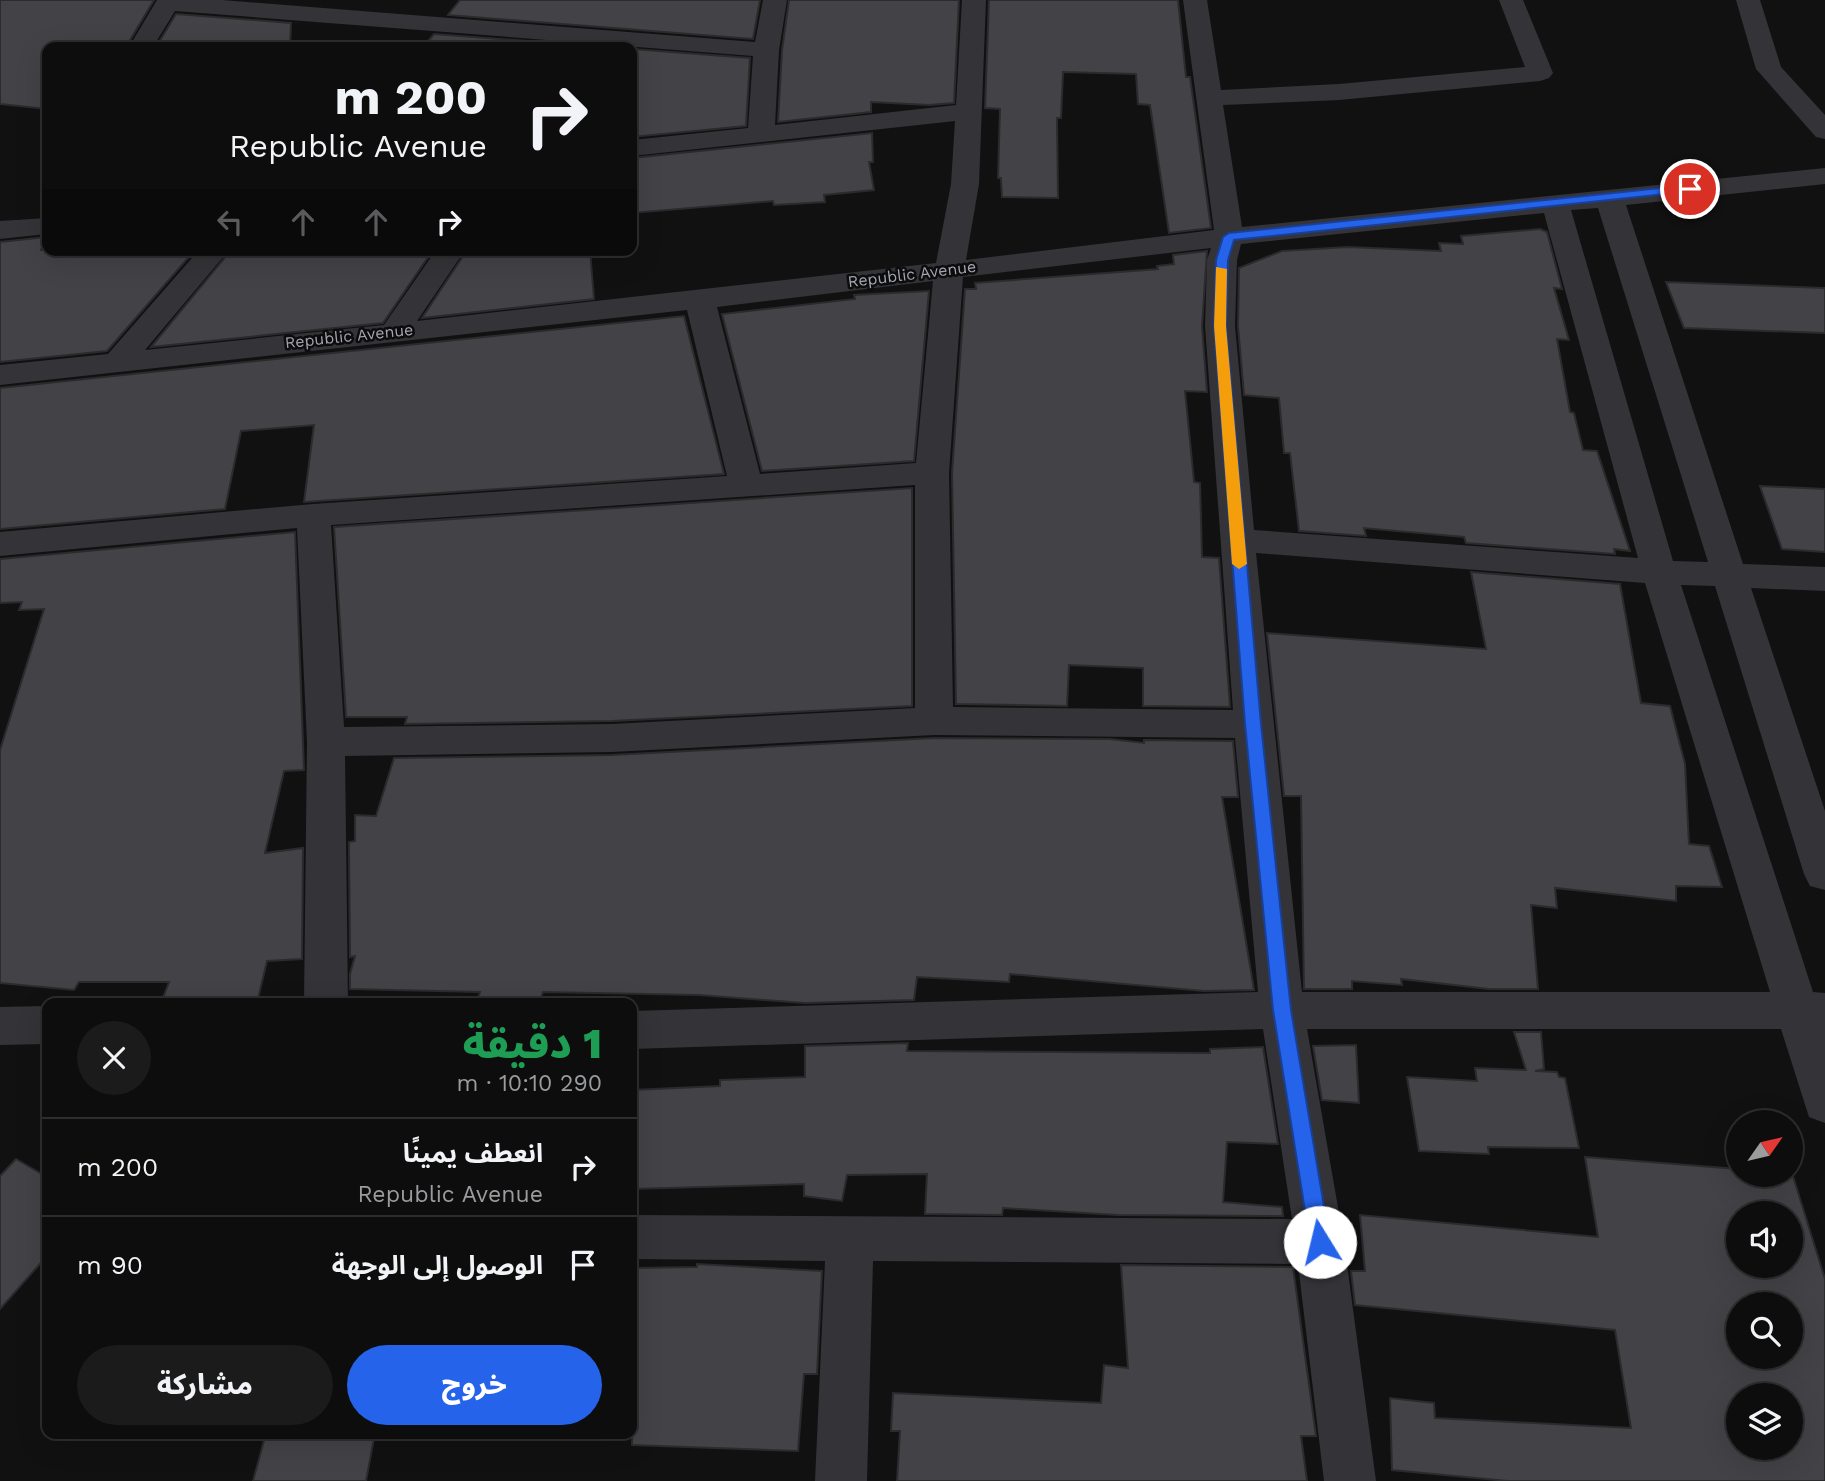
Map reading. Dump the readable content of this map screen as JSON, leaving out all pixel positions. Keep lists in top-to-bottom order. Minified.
{"streets":{"street":["Republic Avenue"]},"north":"top right","page":{"turn":["200 m","Republic Avenue"],"heading":["1 دقيقة","290 m · 10:10"],"list":[{"name":"انعطف يمينًا","note":"Republic Avenue","value":"200 m"},{"name":"الوصول إلى الوجهة","value":"90 m"}],"buttons":["خروج","مشاركة"]}}
